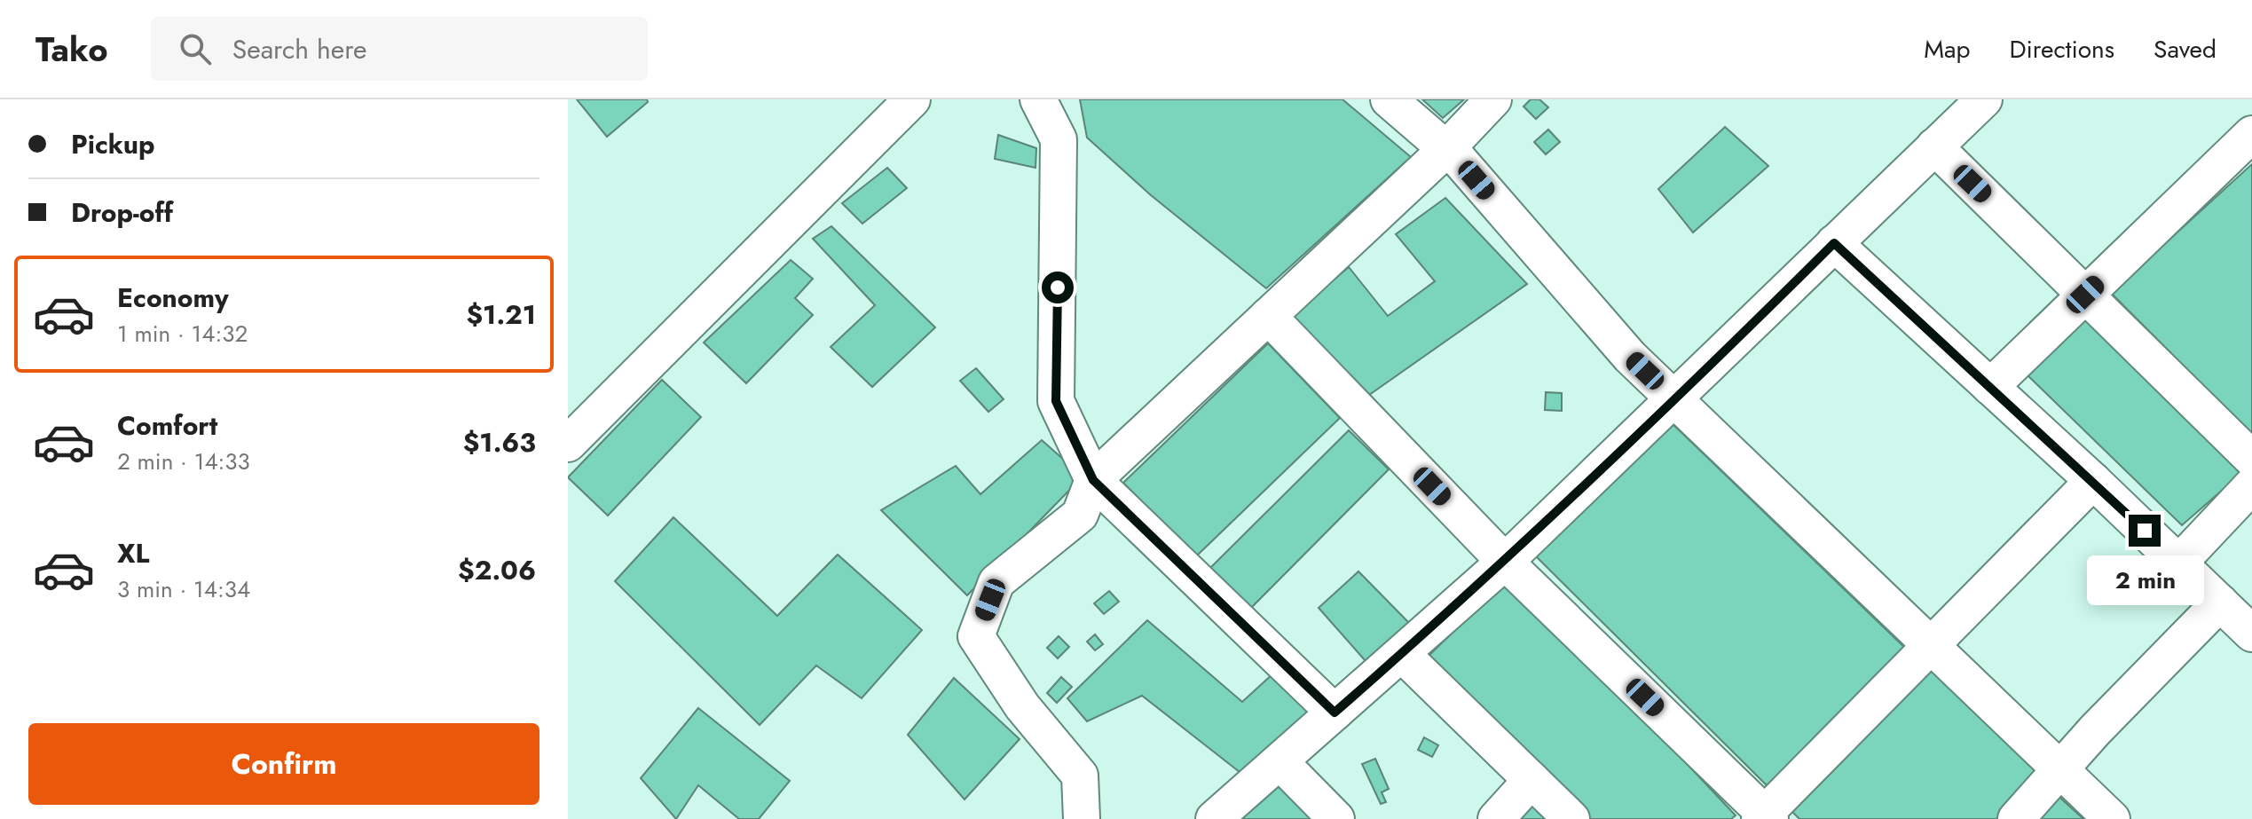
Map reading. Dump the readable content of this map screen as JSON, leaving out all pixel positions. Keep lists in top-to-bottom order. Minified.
{"page":{"header":"Tako","search":"Search here","nav":["Map","Directions","Saved"],"banner":["Pickup","Drop-off"],"list":[{"name":"Economy","note":"1 min · 14:32","value":"$1.21"},{"name":"Comfort","note":"2 min · 14:33","value":"$1.63"},{"name":"XL","note":"3 min · 14:34","value":"$2.06"}],"bubble":"2 min","buttons":"Confirm"}}
